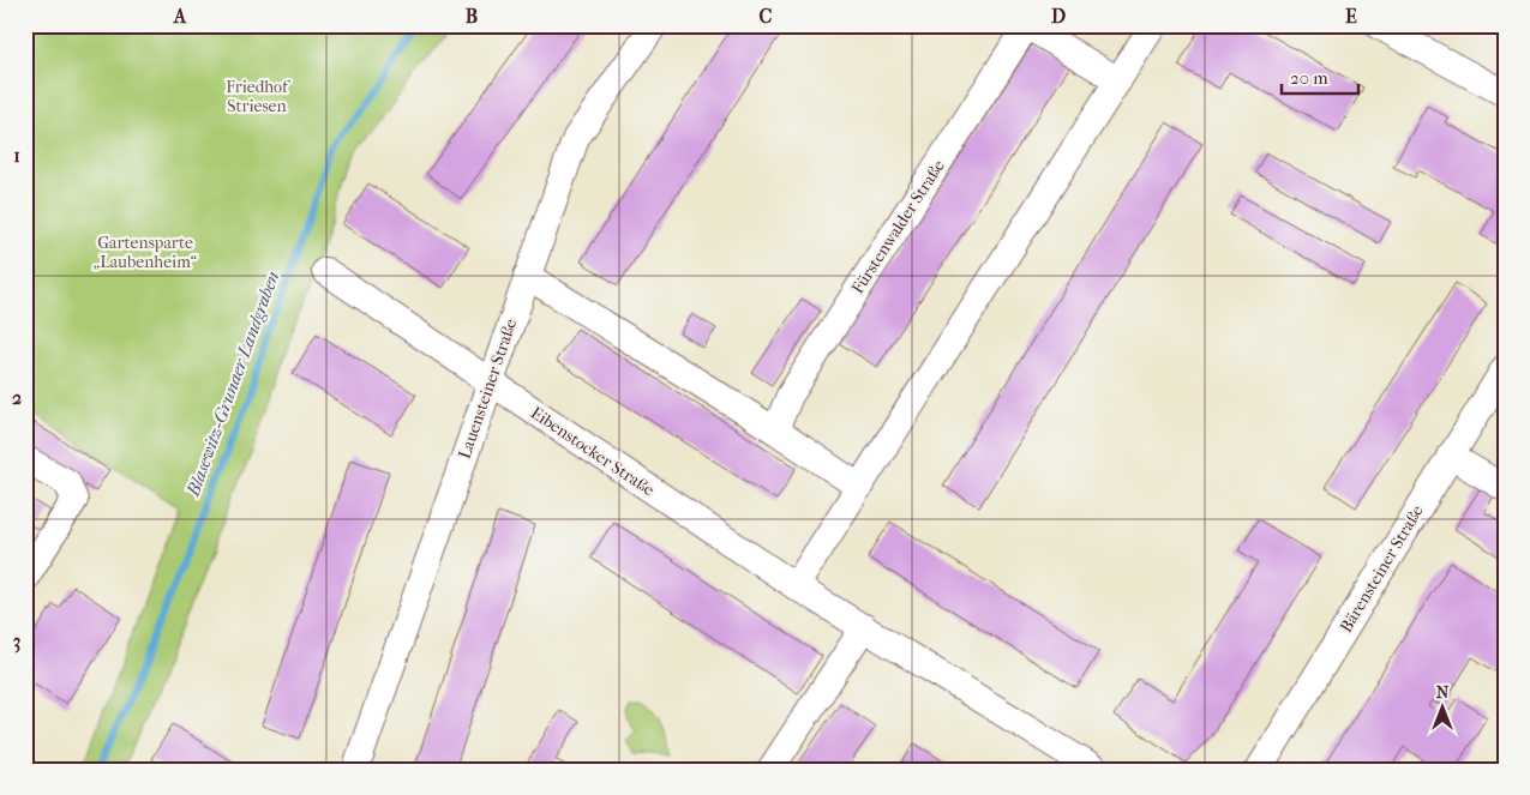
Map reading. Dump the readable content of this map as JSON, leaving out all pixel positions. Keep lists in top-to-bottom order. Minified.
{"streets":{"street":["Fürstenwalder Straße","Lauensteiner Straße","Eibenstocker Straße","Bärensteiner Straße"]},"crossings":[["Lauensteiner Straße","Eibenstocker Straße"]],"water":["Blasewitz‐Grunaer Landgraben"],"parks":["Friedhof Striesen","Gartensparte „Laubenheim“"],"scale_bar":"20 m","north":"top","grid":{"columns":["A","B","C","D","E"],"rows":["1","2","3"]}}
